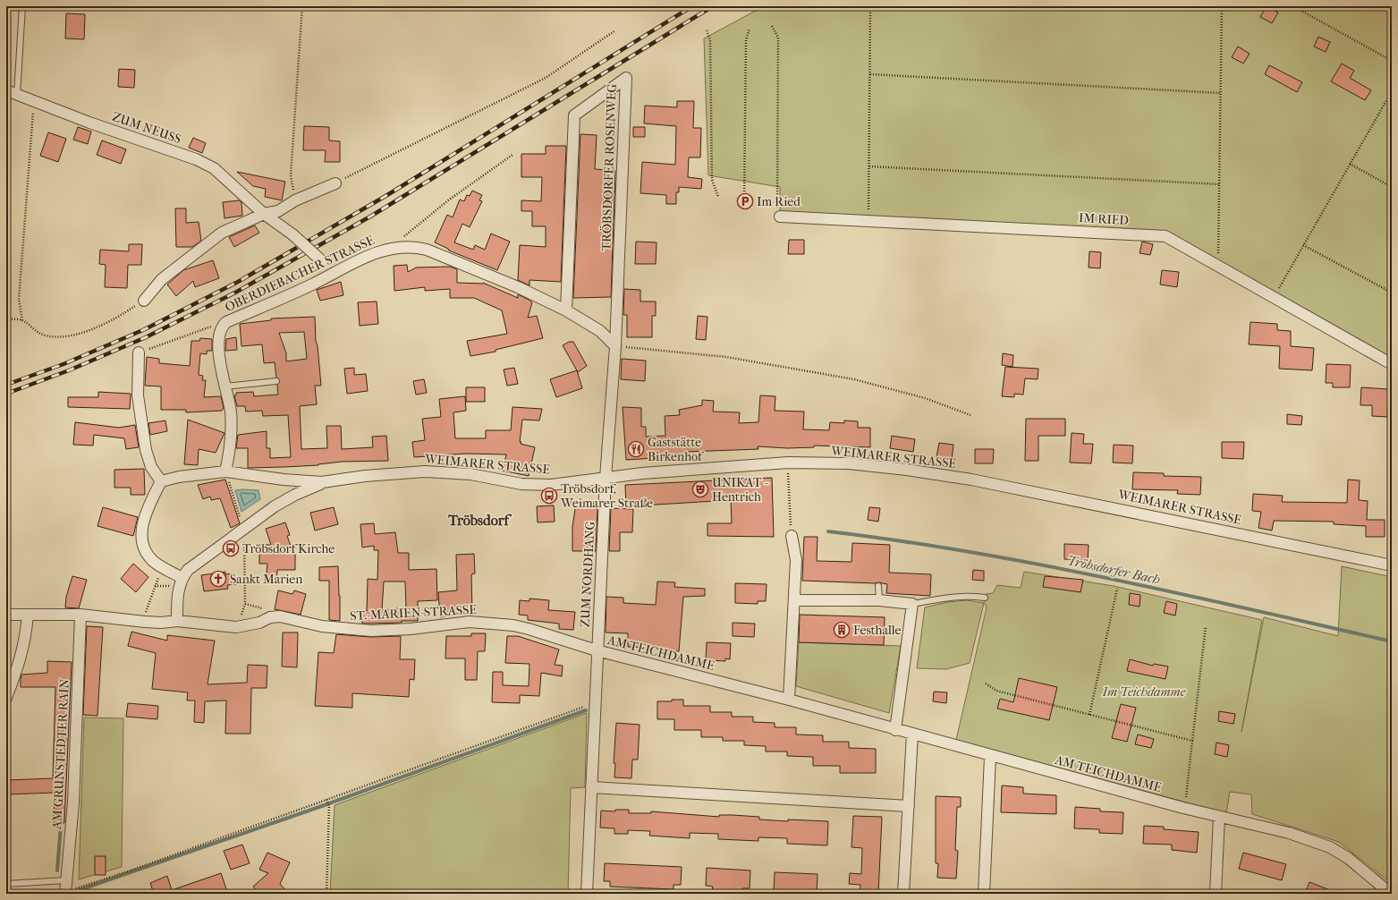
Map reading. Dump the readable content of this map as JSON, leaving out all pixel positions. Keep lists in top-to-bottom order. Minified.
{"streets":{"street":["ZUM NEUSS","TRÖBSDORFER ROSENWEG","IM RIED","OBERDIEBACHER STRASSE","WEIMARER STRASSE","ZUM NORDHANG","ST.-MARIEN-STRASSE","AM TEICHDAMME","AM GRUNSTEDTER RAIN"]},"crossings":[["ZUM NEUSS","OBERDIEBACHER STRASSE"],["TRÖBSDORFER ROSENWEG","OBERDIEBACHER STRASSE"],["OBERDIEBACHER STRASSE","WEIMARER STRASSE"],["WEIMARER STRASSE","ZUM NORDHANG"],["ZUM NORDHANG","ST.-MARIEN-STRASSE"],["ZUM NORDHANG","AM TEICHDAMME"],["ST.-MARIEN-STRASSE","AM TEICHDAMME"],["ST.-MARIEN-STRASSE","AM GRUNSTEDTER RAIN"]],"districts":["Tröbsdorf"],"water":["Tröbsdorfer Bach"],"parks":["Im Teichdamme"],"places":{"parking":["Im Ried"],"restaurant":["Gaststätte Birkenhof"],"theatre":["UNIKAT - Hentrich"],"bus stop":["Tröbsdorf, Weimarer Straße","Tröbsdorf Kirche"],"church":["Sankt Marien"],"building":["Festhalle"]}}
